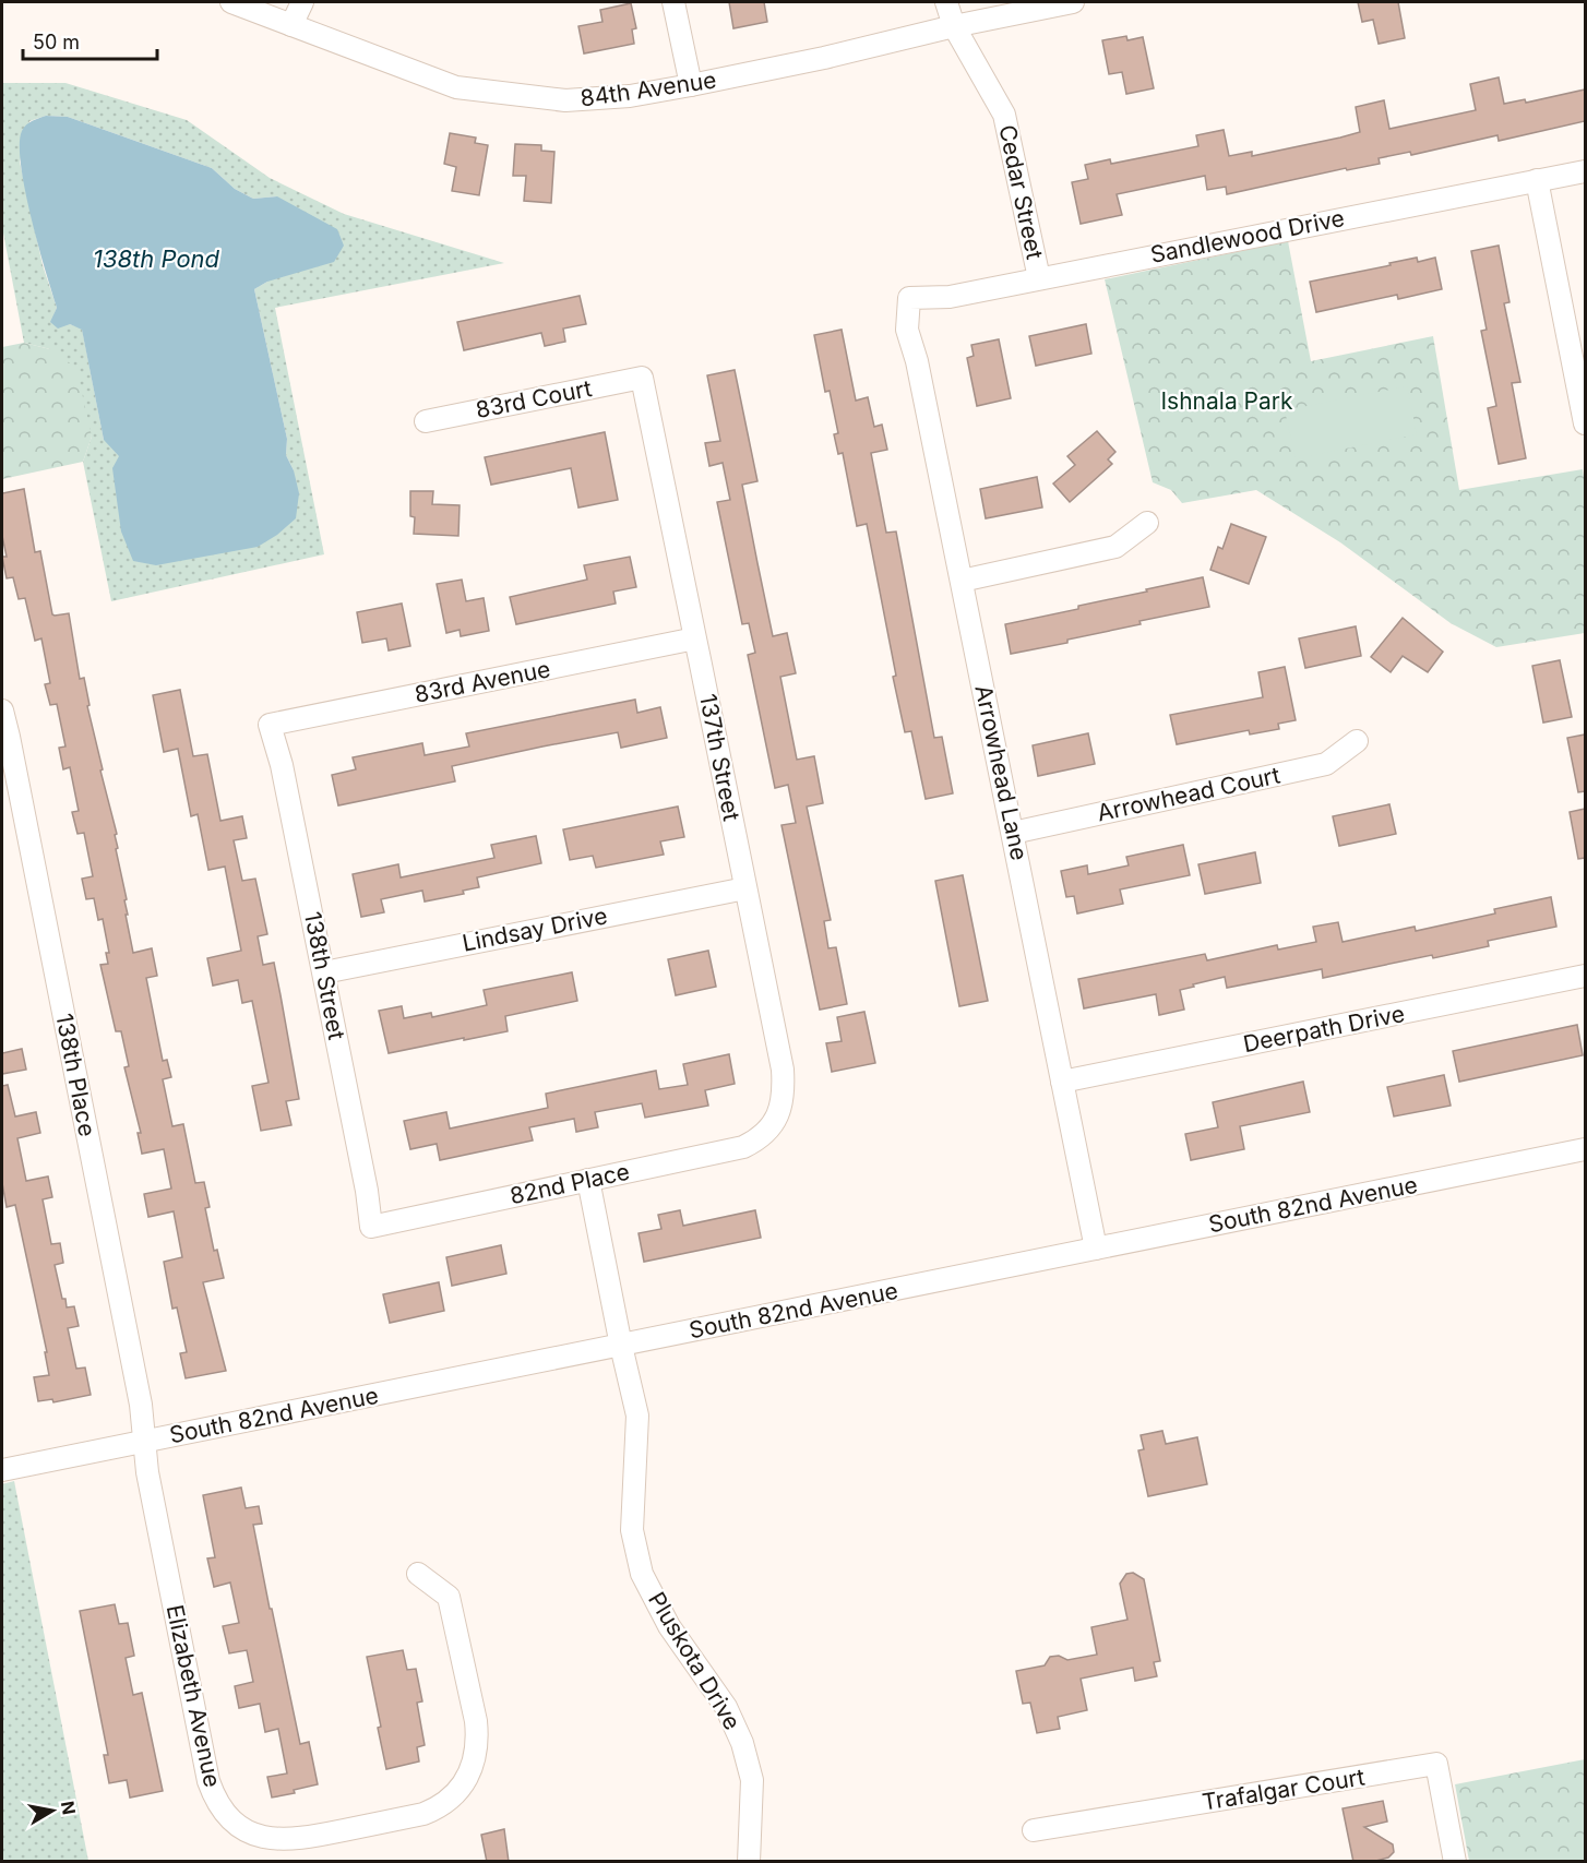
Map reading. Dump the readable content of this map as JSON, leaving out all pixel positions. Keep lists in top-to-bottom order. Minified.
{"streets":{"street":["84th Avenue","Cedar Street","Sandlewood Drive","83rd Court","83rd Avenue","137th Street","Arrowhead Lane","Arrowhead Court","Lindsay Drive","138th Street","Deerpath Drive","138th Place","82nd Place","South 82nd Avenue","Pluskota Drive","Elizabeth Avenue","Trafalgar Court"]},"crossings":[["84th Avenue","Cedar Street"],["Cedar Street","Sandlewood Drive"],["Sandlewood Drive","Arrowhead Lane"],["83rd Court","137th Street"],["83rd Avenue","137th Street"],["83rd Avenue","138th Street"],["137th Street","Lindsay Drive"],["137th Street","82nd Place"],["Arrowhead Lane","Arrowhead Court"],["Arrowhead Lane","Deerpath Drive"],["Arrowhead Lane","South 82nd Avenue"],["Lindsay Drive","138th Street"],["138th Street","82nd Place"],["138th Place","South 82nd Avenue"],["138th Place","Elizabeth Avenue"],["82nd Place","Pluskota Drive"],["South 82nd Avenue","Pluskota Drive"],["South 82nd Avenue","Elizabeth Avenue"]],"water":["138th Pond"],"parks":["Ishnala Park"],"scale_bar":"50 m","north":"right"}
